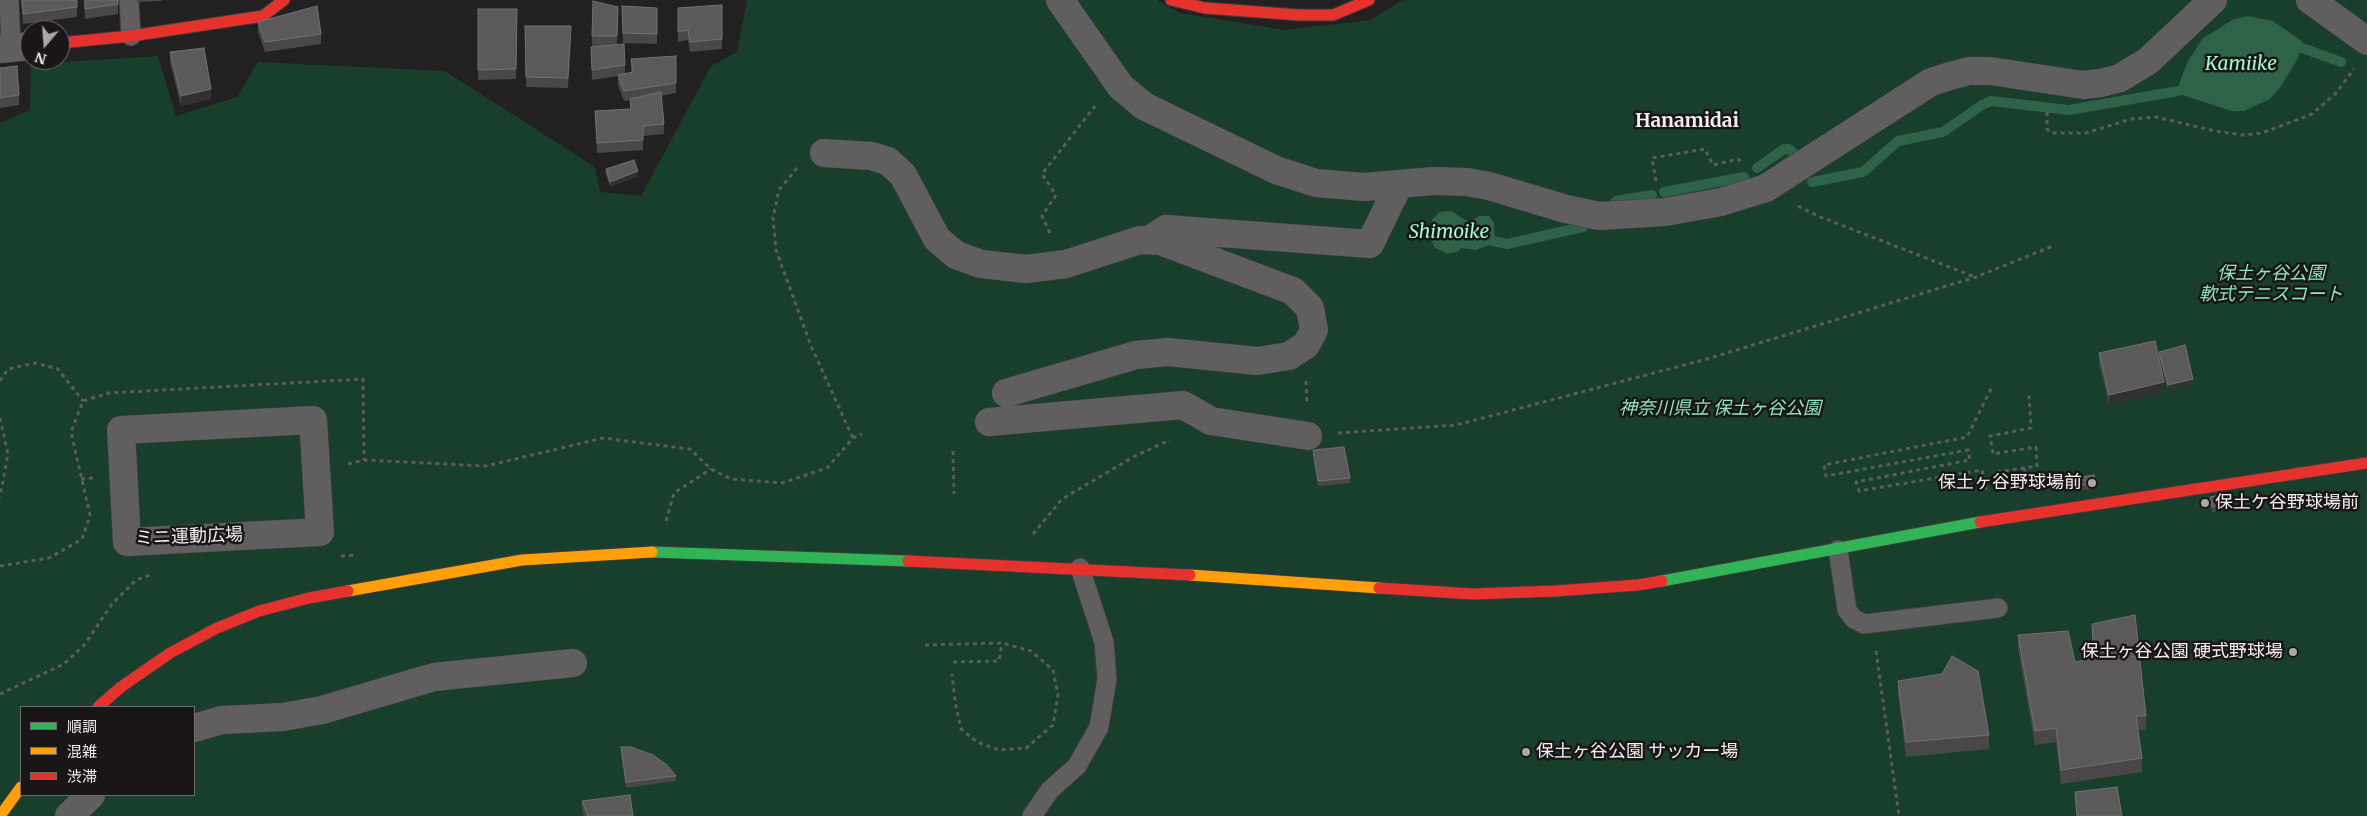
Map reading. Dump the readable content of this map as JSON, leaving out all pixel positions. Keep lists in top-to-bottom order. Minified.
{"streets":{"street":["ミニ運動広場"]},"districts":["Hanamidai"],"water":["Kamiike","Shimoike"],"parks":["保土ヶ谷公園 軟式テニスコート","神奈川県立 保土ヶ谷公園"],"places":["保土ヶ谷野球場前","保土ケ谷野球場前","保土ヶ谷公園 硬式野球場","保土ヶ谷公園 サッカー場"],"legend":["順調","混雑","渋滞"],"north":"bottom"}
